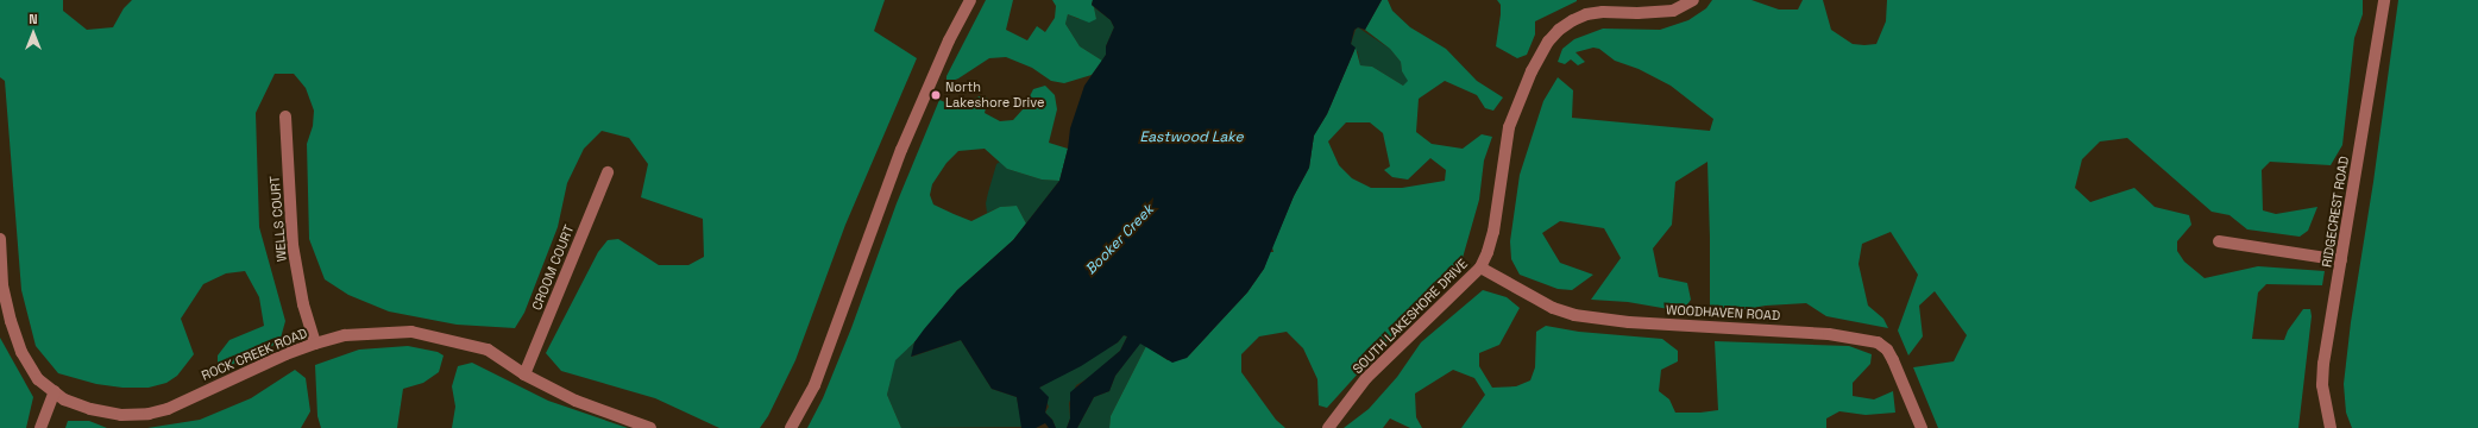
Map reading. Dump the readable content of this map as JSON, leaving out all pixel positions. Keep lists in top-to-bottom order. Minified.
{"streets":{"street":["RIDGECREST ROAD","WELLS COURT","CROOM COURT","WOODHAVEN ROAD","SOUTH LAKESHORE DRIVE","ROCK CREEK ROAD"]},"crossings":[["WELLS COURT","ROCK CREEK ROAD"],["CROOM COURT","ROCK CREEK ROAD"],["WOODHAVEN ROAD","SOUTH LAKESHORE DRIVE"]],"water":["Eastwood Lake","Booker Creek"],"places":["North Lakeshore Drive"],"north":"top"}
